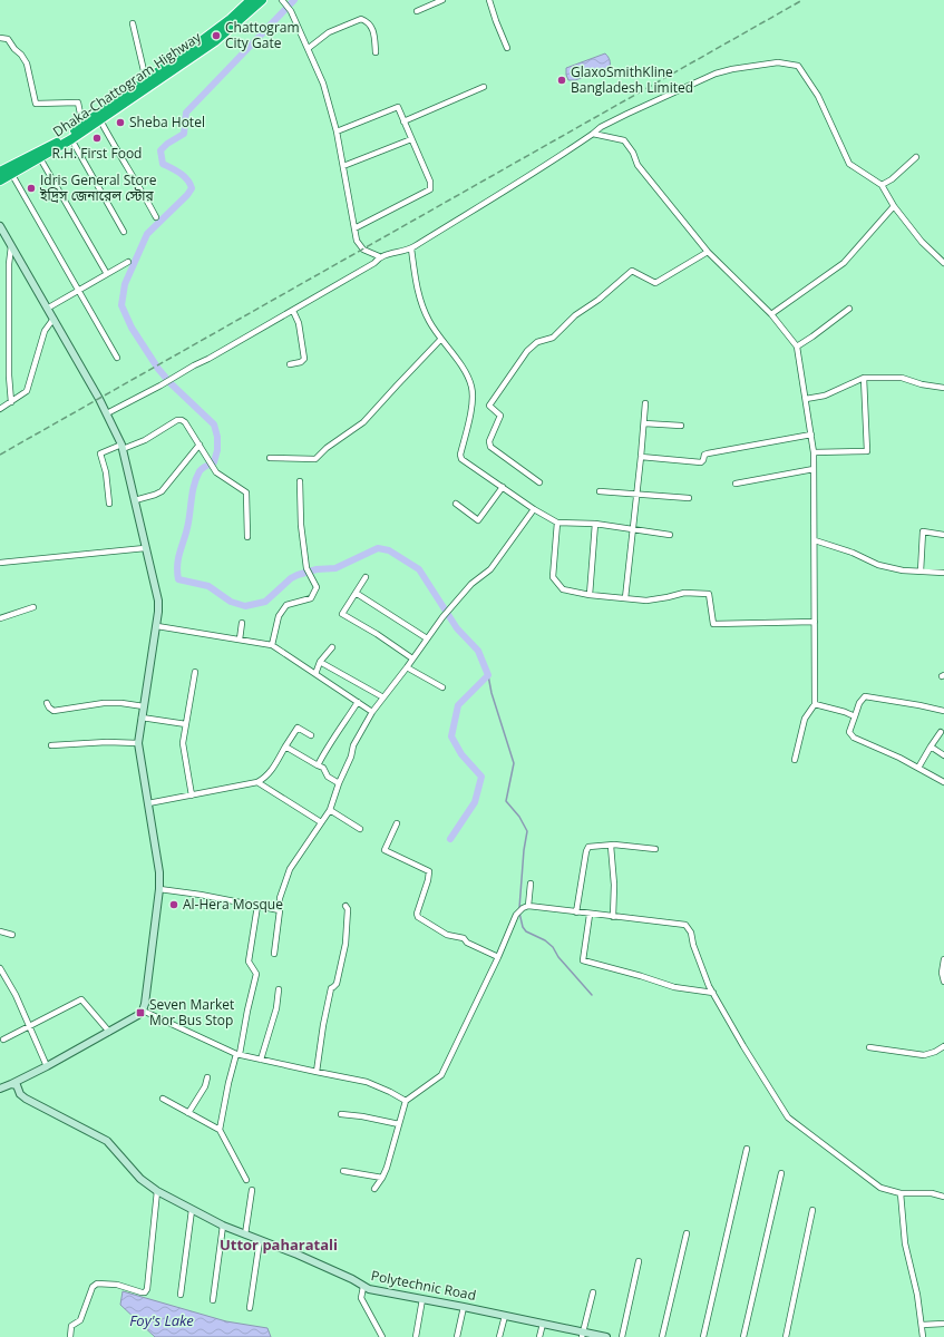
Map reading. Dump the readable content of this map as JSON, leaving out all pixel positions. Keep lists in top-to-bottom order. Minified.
{"streets":{"highway":["Dhaka-Chattogram Highway"],"street":["Polytechnic Road"]},"districts":["Uttor paharatali"],"water":["Foy's Lake"],"places":{"other":["Chattogram City Gate","GlaxoSmithKline Bangladesh Limited","Sheba Hotel","R.H. First Food","Idris General Store ইদ্রিস জেনারেল স্টোর","Al-Hera Mosque"],"transit":["Seven Market Mor Bus Stop"]}}
